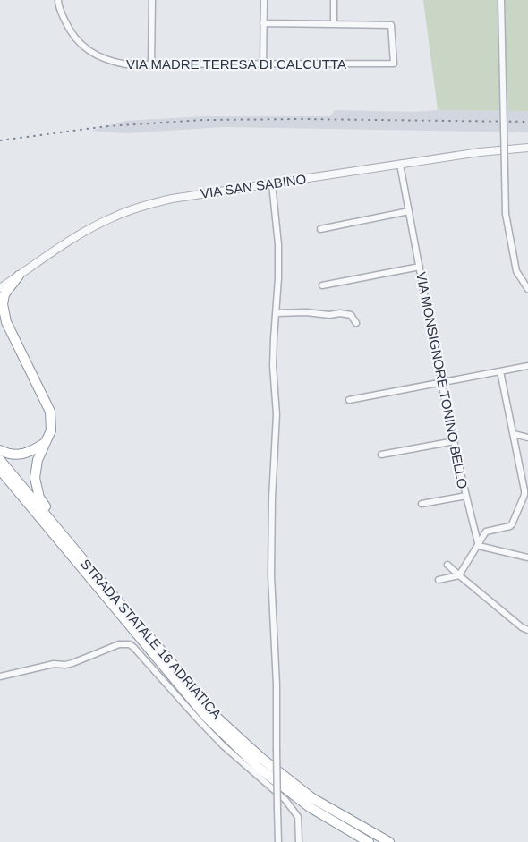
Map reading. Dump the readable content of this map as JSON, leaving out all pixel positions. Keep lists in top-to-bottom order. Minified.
{"streets":{"highway":["STRADA STATALE 16 ADRIATICA"],"street":["VIA MADRE TERESA DI CALCUTTA","VIA SAN SABINO","VIA MONSIGNORE TONINO BELLO"]},"crossings":[["VIA SAN SABINO","VIA MONSIGNORE TONINO BELLO"]]}
